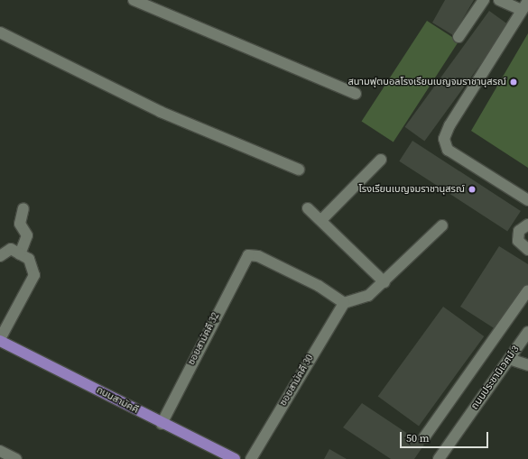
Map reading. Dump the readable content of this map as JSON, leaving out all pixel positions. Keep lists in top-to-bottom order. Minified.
{"streets":{"main road":["ถนนสามัคคี"],"street":["ซอยสามัคคี 32","ถนนประชานิเวศน์ 3","ซอยสามัคคี 30"]},"crossings":[["ซอยสามัคคี 32","ซอยสามัคคี 30"],["ซอยสามัคคี 32","ถนนสามัคคี"]],"places":["สนามฟุตบอลโรงเรียนเบญจมราชานุสรณ์","โรงเรียนเบญจมราชานุสรณ์"],"scale_bar":"50 m"}
